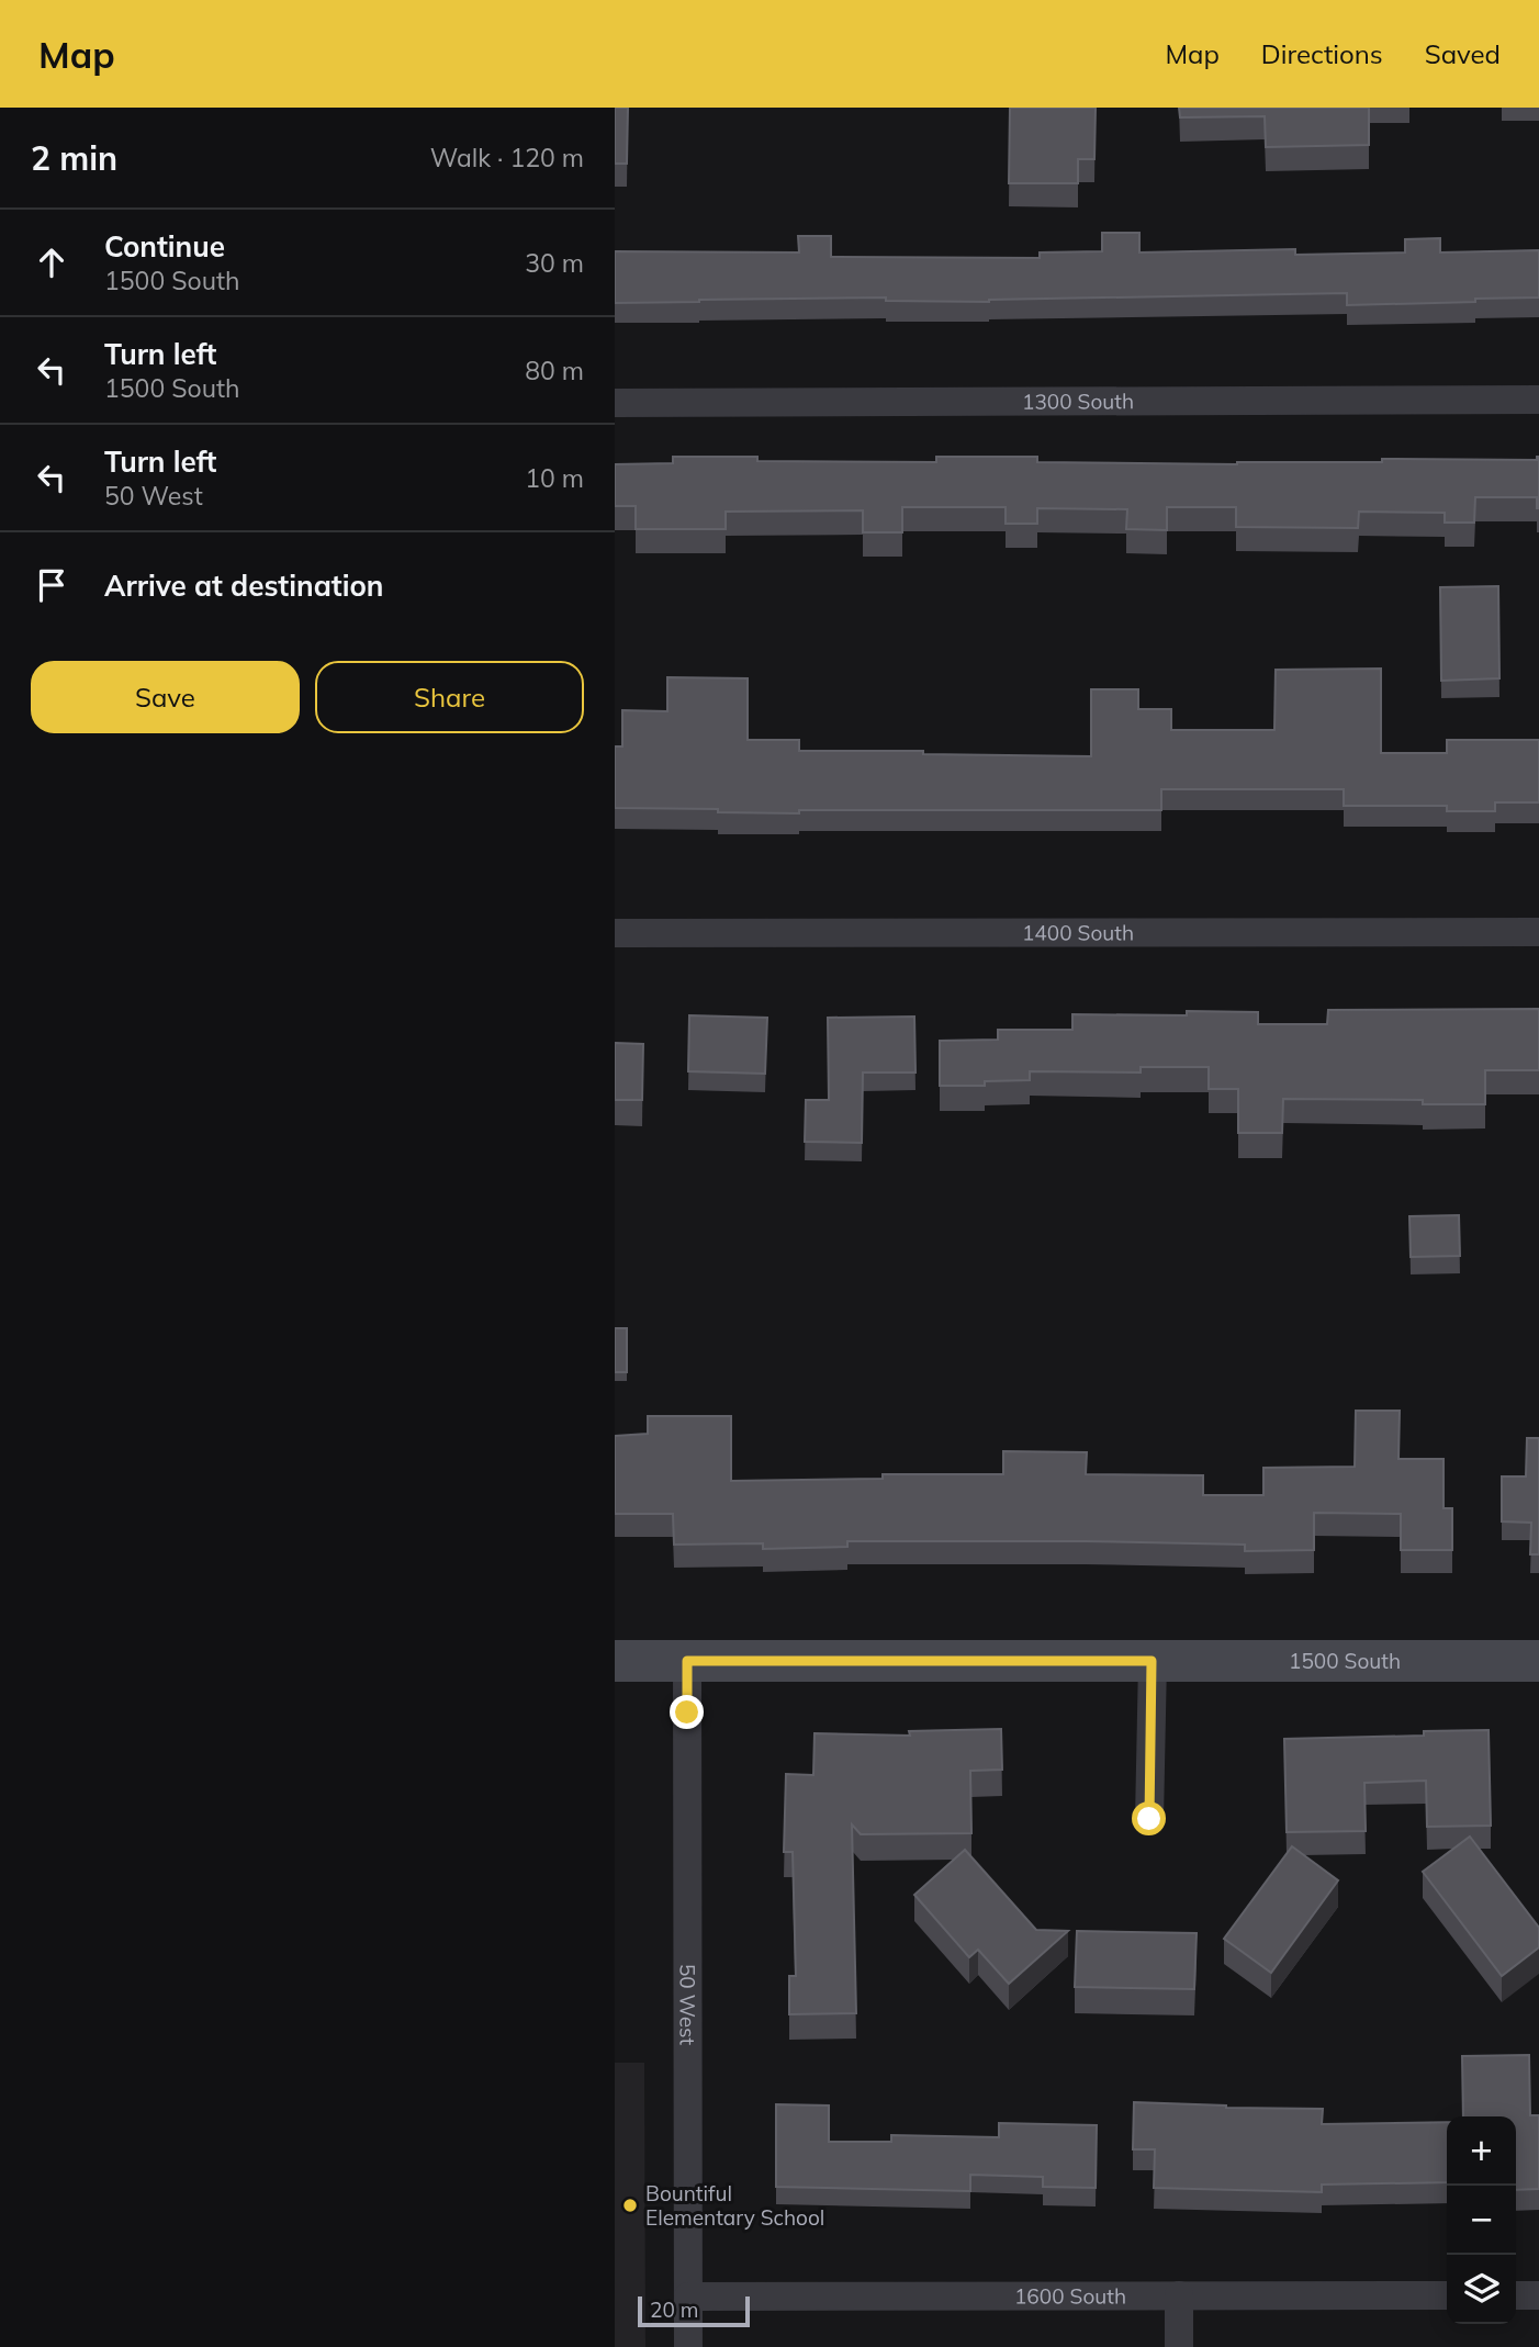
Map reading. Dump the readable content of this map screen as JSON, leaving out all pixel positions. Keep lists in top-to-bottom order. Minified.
{"streets":{"street":["1300 South","1400 South","1500 South","50 West","1600 South"]},"crossings":[["1500 South","50 West"],["50 West","1600 South"]],"places":["Bountiful Elementary School"],"scale_bar":"20 m","page":{"header":"Map","nav":["Map","Directions","Saved"],"heading":["2 min","Walk · 120 m"],"list":[["Continue","1500 South","30 m"],["Turn left","1500 South","80 m"],["Turn left","50 West","10 m"],"Arrive at destination"],"buttons":["Save","Share"],"map_buttons":["+","−"],"scale":"20 m"}}
